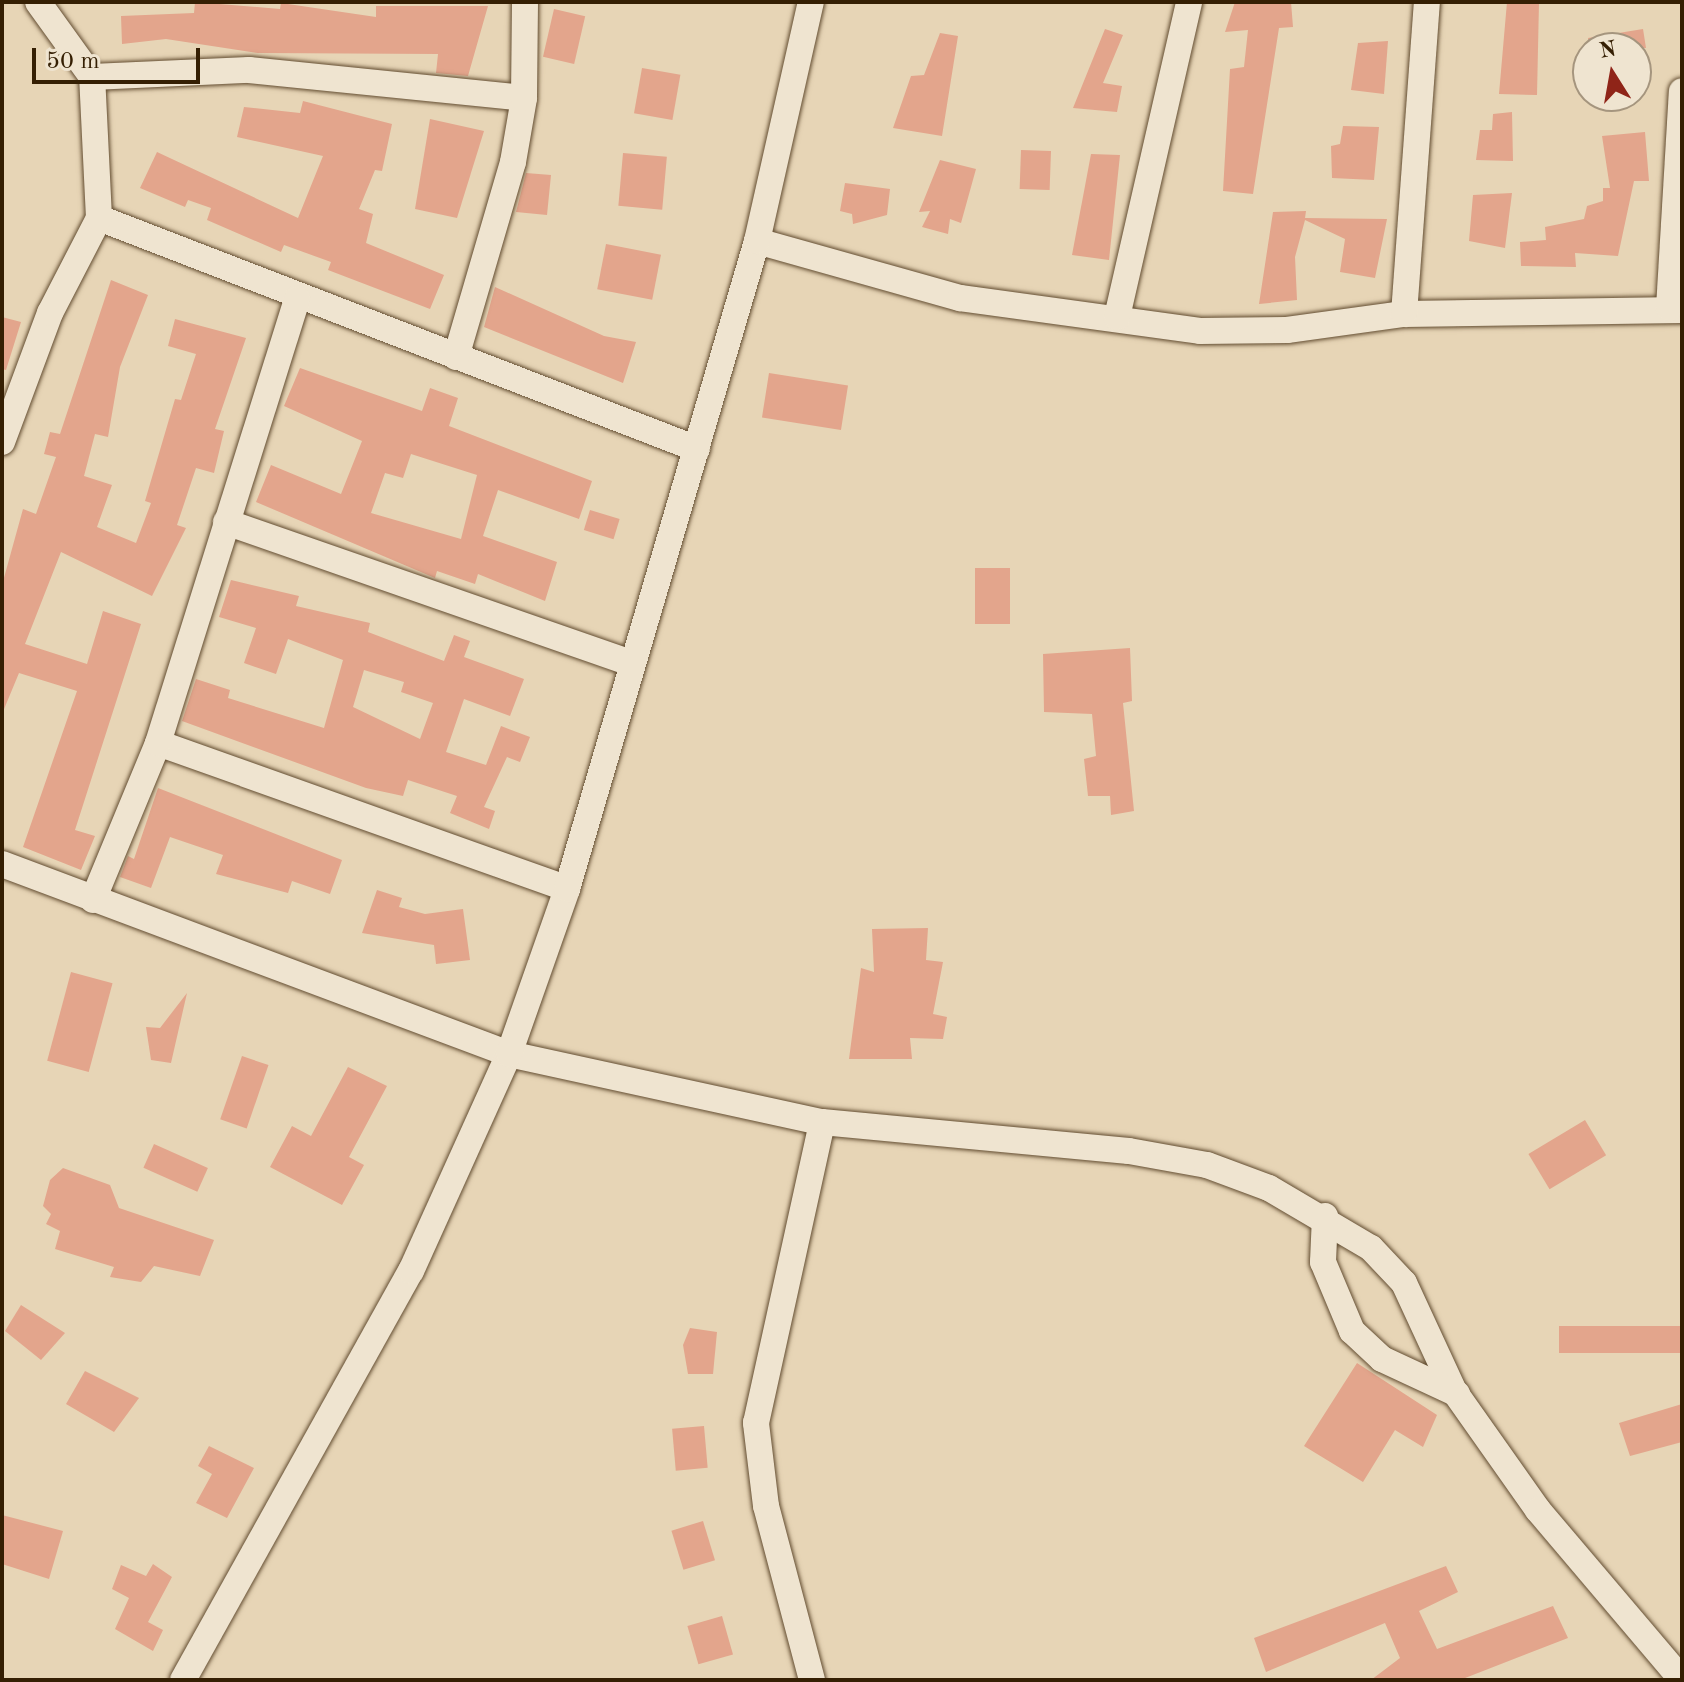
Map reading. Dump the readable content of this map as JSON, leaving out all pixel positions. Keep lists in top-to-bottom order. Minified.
{"scale_bar":"50 m","north":"top"}
